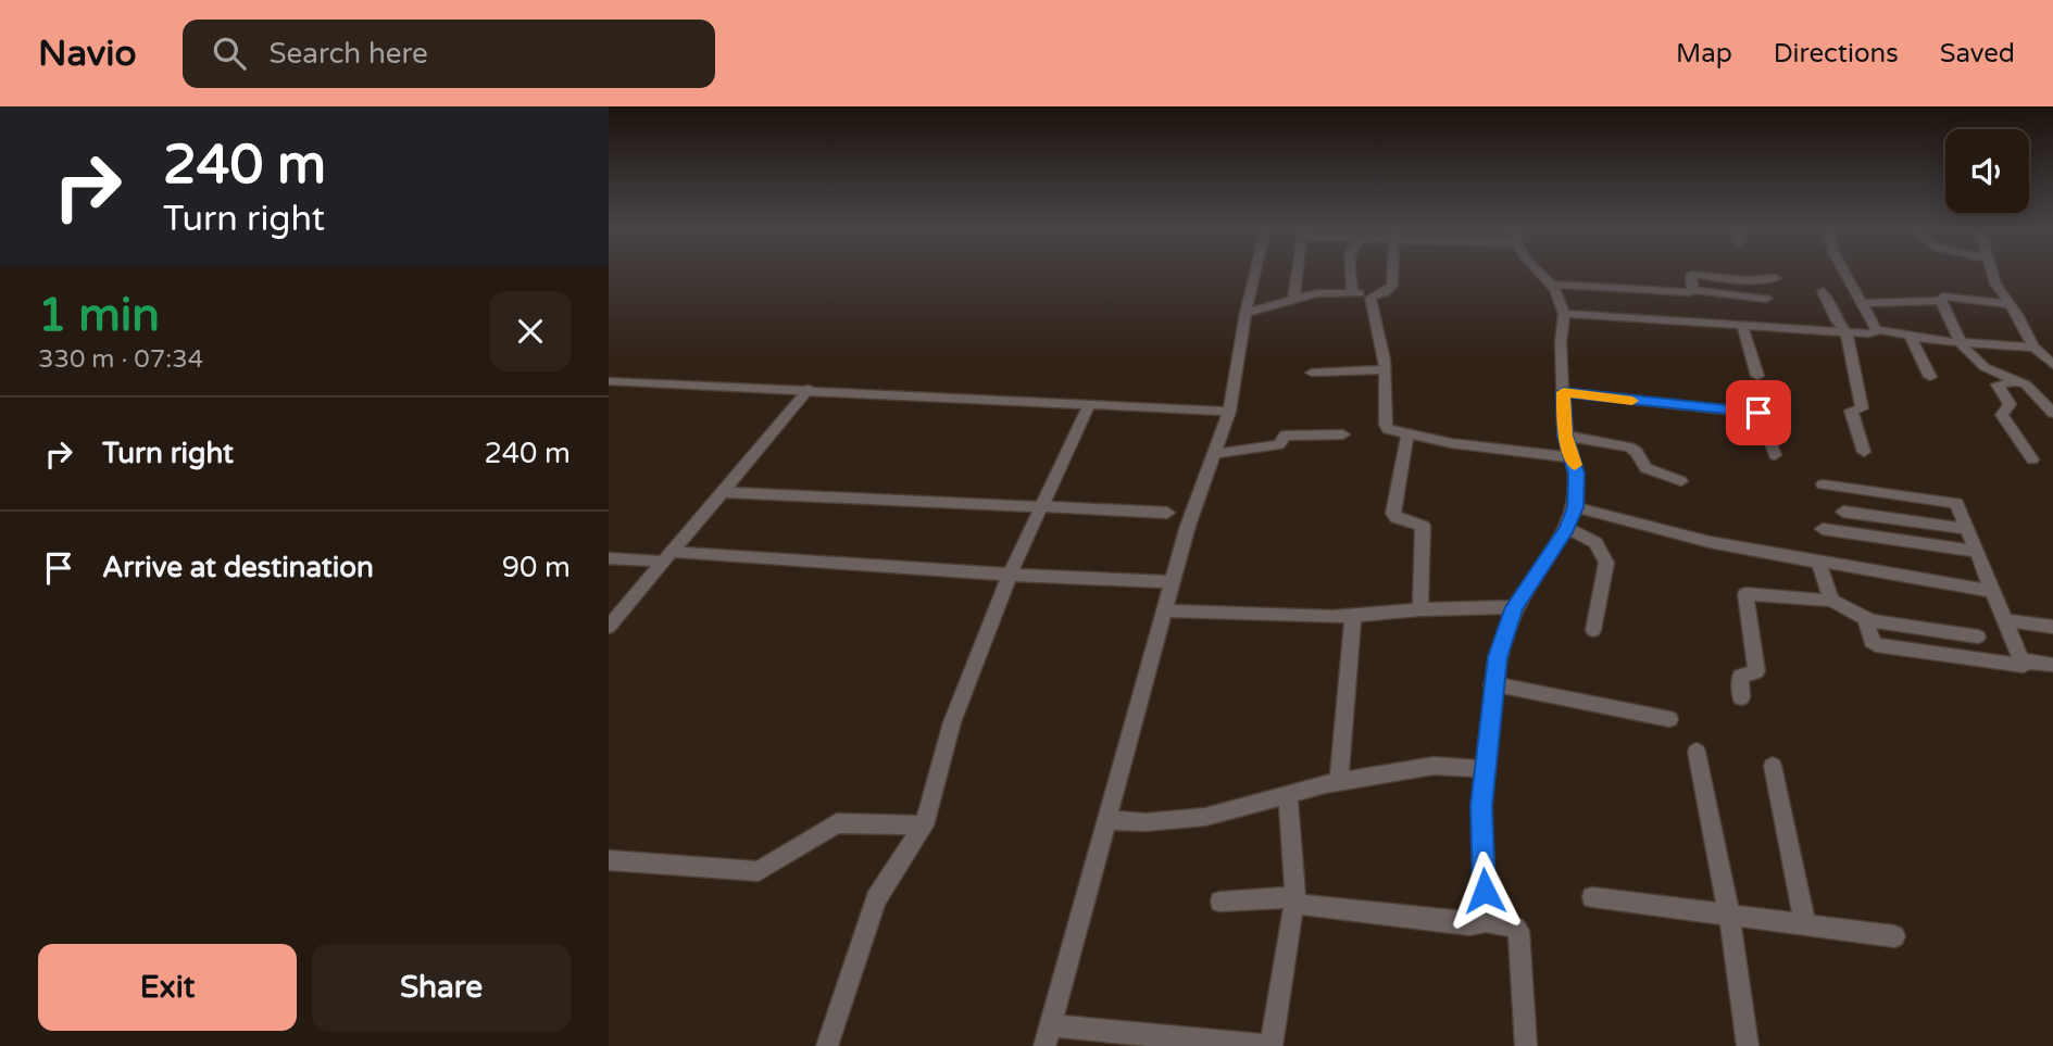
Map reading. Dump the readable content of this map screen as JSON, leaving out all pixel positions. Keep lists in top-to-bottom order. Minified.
{"page":{"header":"Navio","search":"Search here","nav":["Map","Directions","Saved"],"turn":["240 m","Turn right"],"heading":["1 min","330 m · 07:34"],"list":[{"name":"Turn right","value":"240 m"},{"name":"Arrive at destination","value":"90 m"}],"buttons":["Exit","Share"]}}
